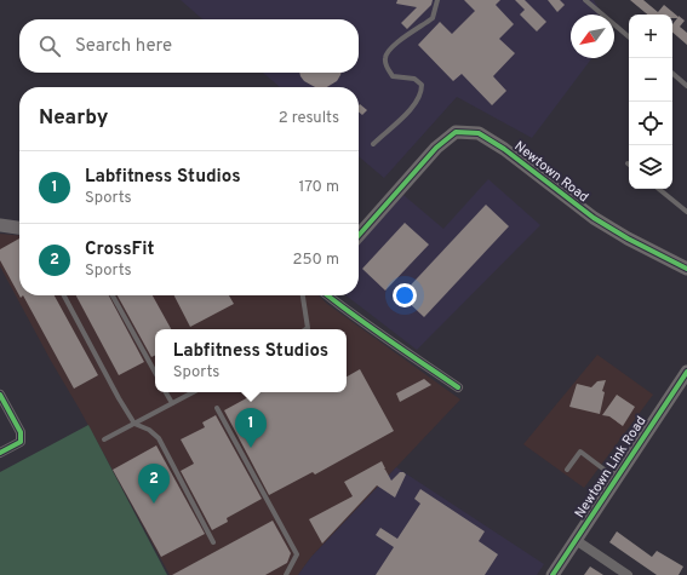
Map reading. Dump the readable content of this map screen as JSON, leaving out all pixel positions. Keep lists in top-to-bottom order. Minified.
{"streets":{"street":["Newtown Road","Newtown Link Road"]},"north":"bottom left","page":{"map_buttons":["+","−"],"search":"Search here","heading":["Nearby","2 results"],"list":[{"mark":"1","name":"Labfitness Studios","note":"Sports","value":"170 m"},{"mark":"2","name":"CrossFit","note":"Sports","value":"250 m"}],"popup":["Labfitness Studios","Sports"],"pins":["1","2"]}}
